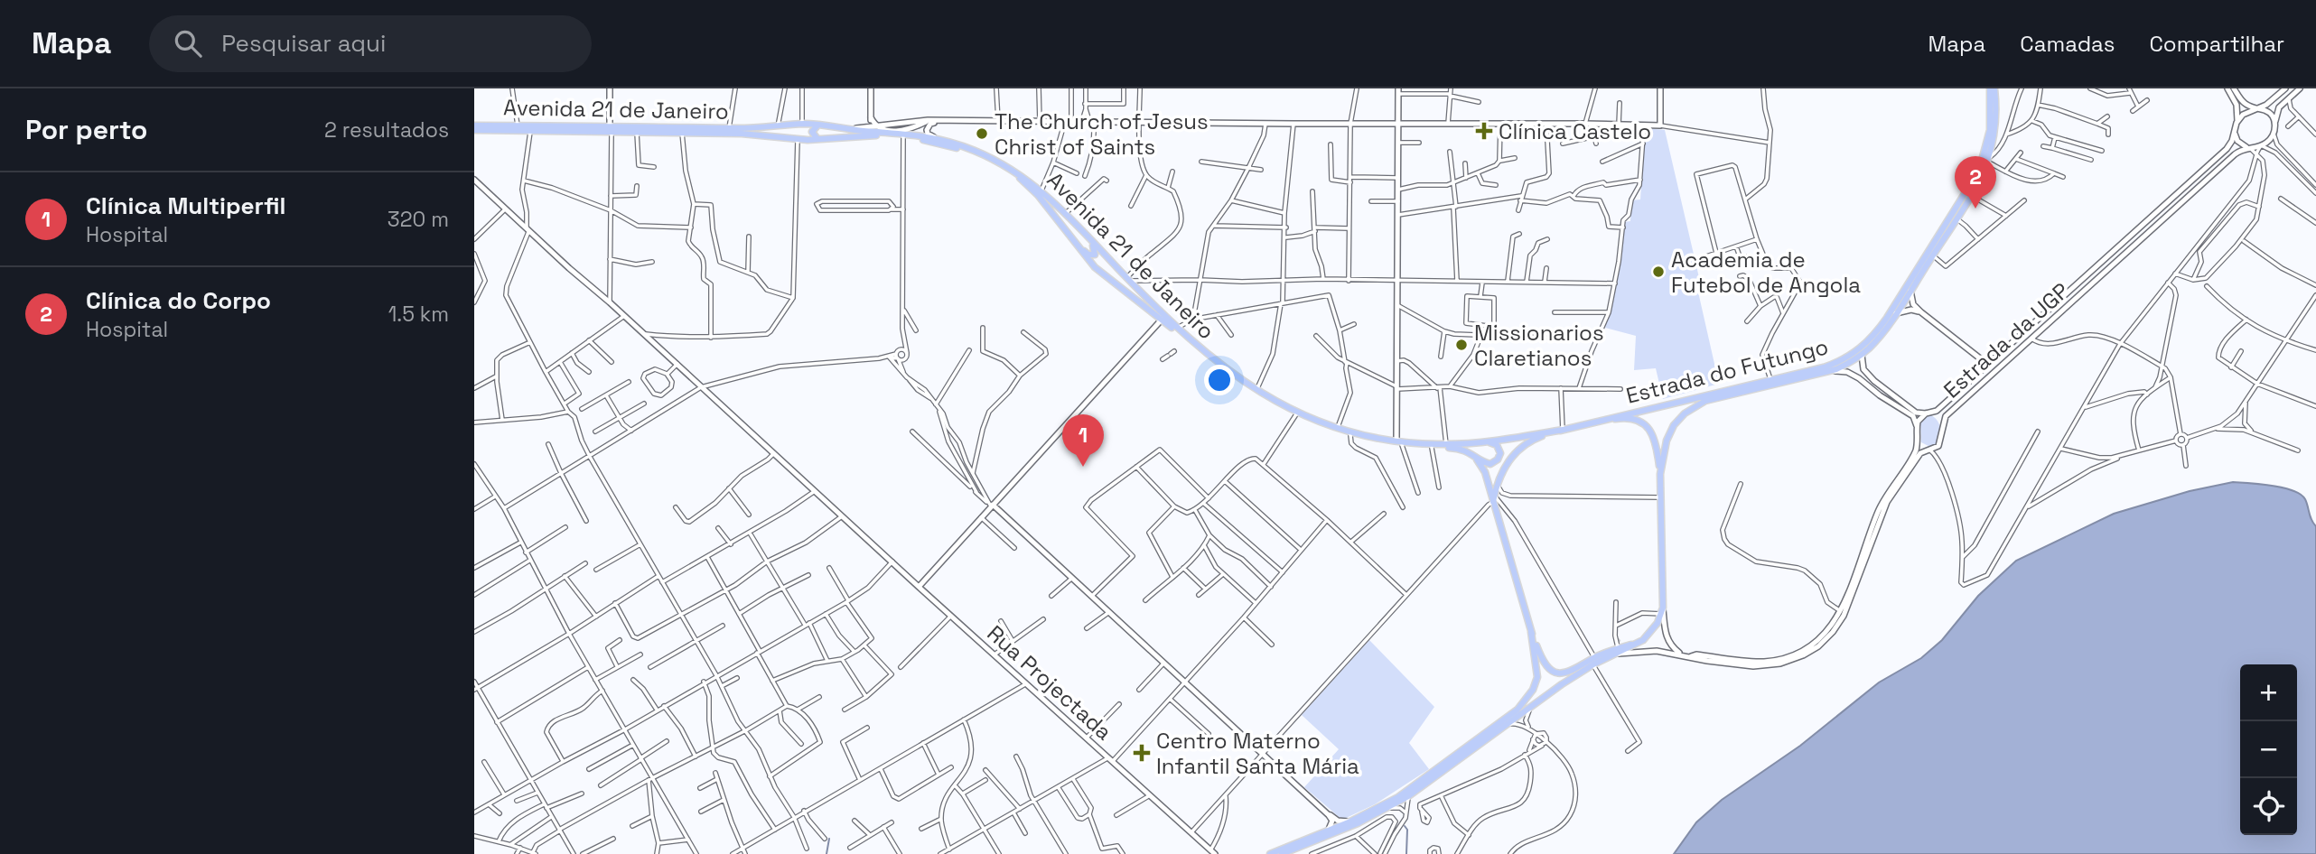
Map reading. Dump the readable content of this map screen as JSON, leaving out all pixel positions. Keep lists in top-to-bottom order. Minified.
{"streets":{"main road":["Avenida 21 de Janeiro","Estrada da UGP","Estrada do Futungo","Rua Projectada"]},"crossings":[["Avenida 21 de Janeiro","Estrada do Futungo"]],"places":{"health":["Clínica Castelo","Centro Materno Infantil Santa Mária"],"other":["The Church of Jesus Christ of Saints","Academia de Futebol de Angola","Missionarios Claretianos"]},"page":{"header":"Mapa","search":"Pesquisar aqui","nav":["Mapa","Camadas","Compartilhar"],"heading":["Por perto","2 resultados"],"pins":["2","1"],"list":[{"mark":"1","name":"Clínica Multiperfil","note":"Hospital","value":"320 m"},{"mark":"2","name":"Clínica do Corpo","note":"Hospital","value":"1.5 km"}],"map_buttons":["+","−"]}}
